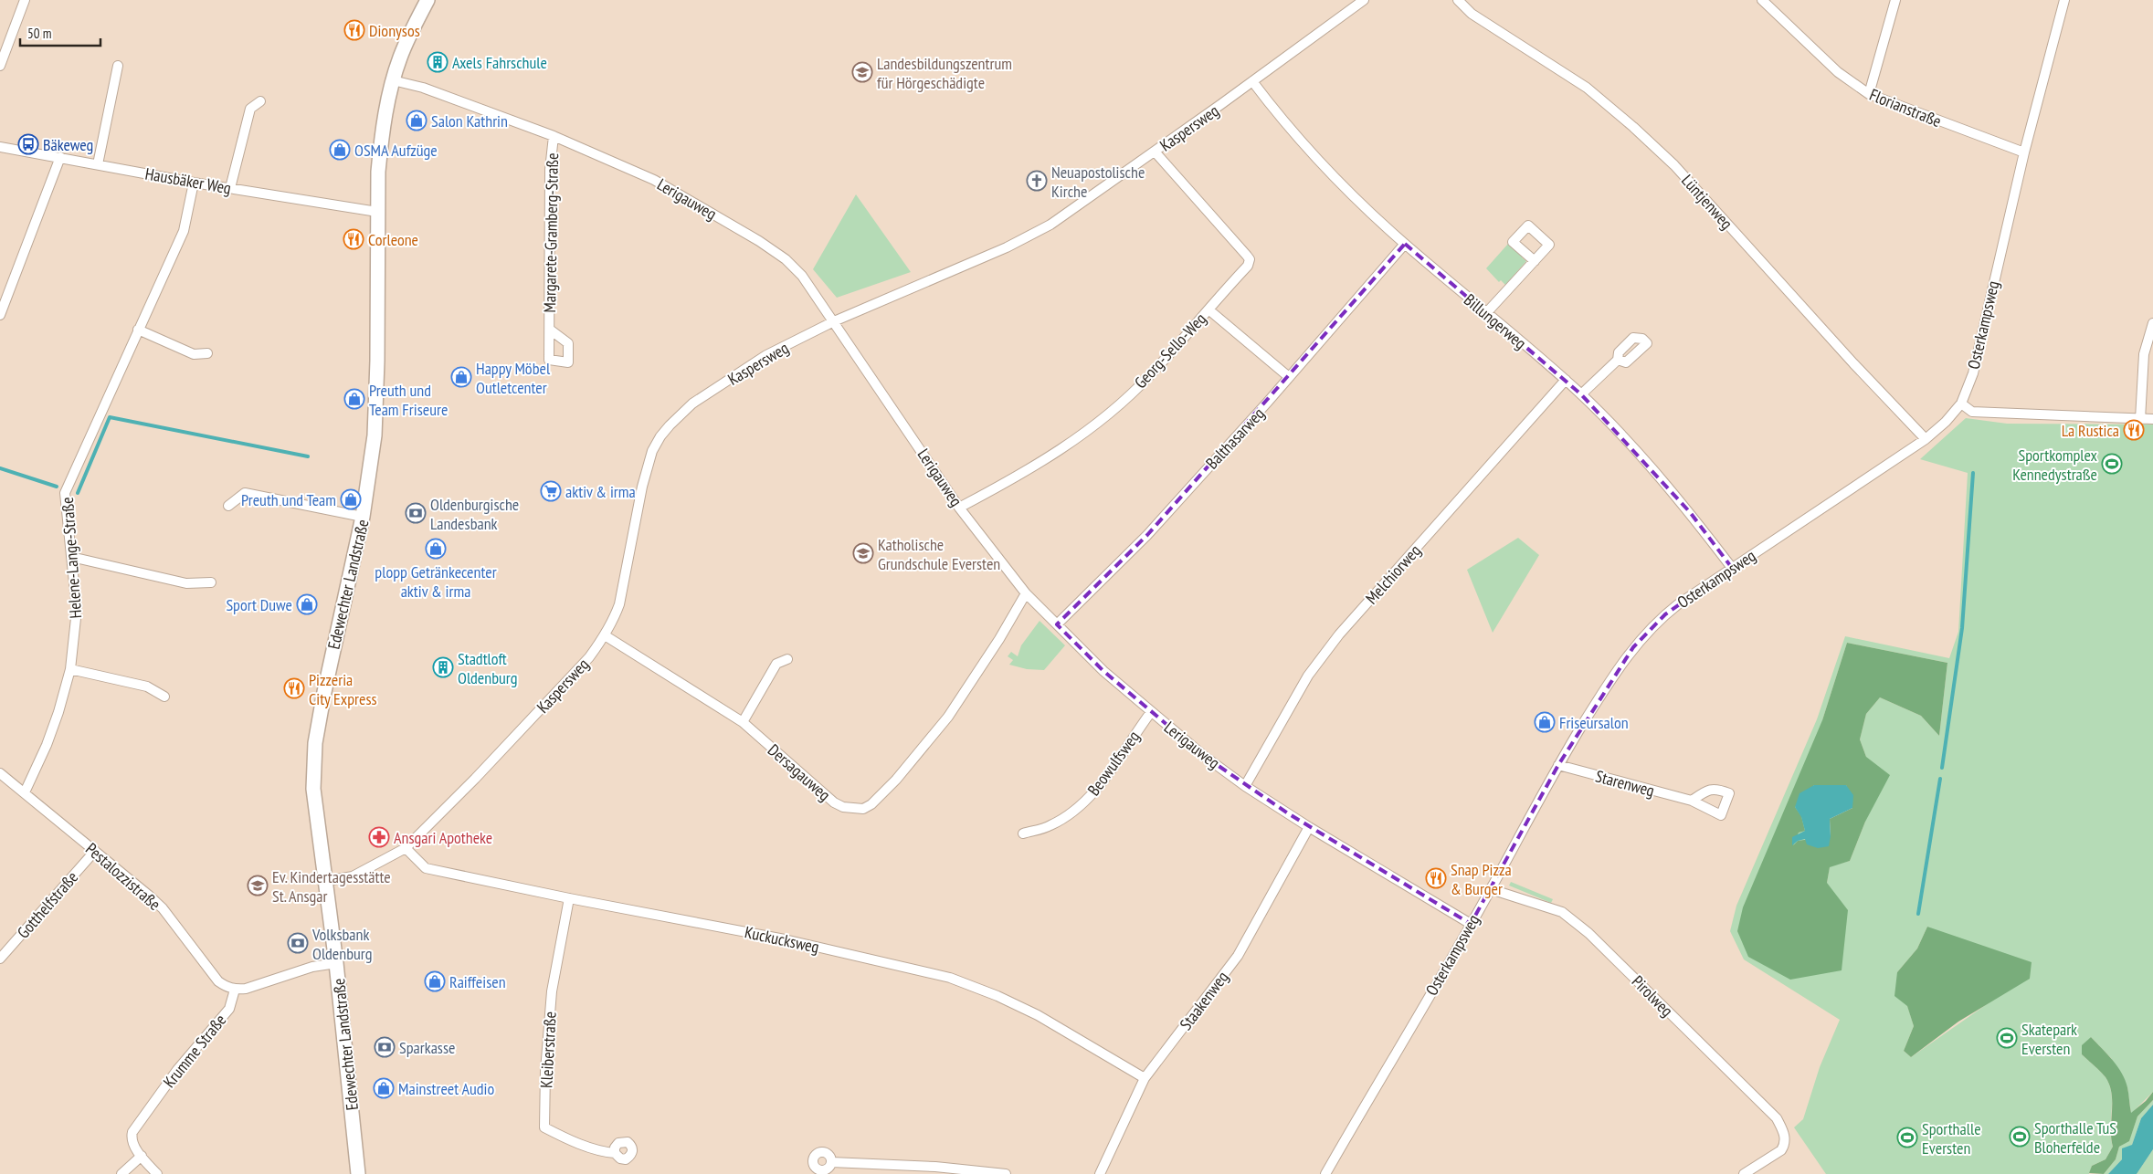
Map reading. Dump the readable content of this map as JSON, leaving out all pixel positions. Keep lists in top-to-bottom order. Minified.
{"streets":{"main road":["Edewechter Landstraße"],"street":["Florianstraße","Kaspersweg","Hausbäker Weg","Lerigauweg","Lüntjenweg","Margarete-Gramberg-Straße","Billungerweg","Osterkampsweg","Georg-Sello-Weg","Balthasarweg","Helene-Lange-Straße","Melchiorweg","Beowulfsweg","Dersagauweg","Starenweg","Pestalozzistraße","Gotthelfstraße","Kuckucksweg","Pirolweg","Staakenweg","Kleiberstraße","Krumme Straße"]},"crossings":[["Florianstraße","Osterkampsweg"],["Kaspersweg","Lerigauweg"],["Kaspersweg","Billungerweg"],["Kaspersweg","Georg-Sello-Weg"],["Kaspersweg","Edewechter Landstraße"],["Kaspersweg","Dersagauweg"],["Kaspersweg","Kuckucksweg"],["Hausbäker Weg","Helene-Lange-Straße"],["Hausbäker Weg","Edewechter Landstraße"],["Lerigauweg","Margarete-Gramberg-Straße"],["Lerigauweg","Osterkampsweg"],["Lerigauweg","Georg-Sello-Weg"],["Lerigauweg","Balthasarweg"],["Lerigauweg","Melchiorweg"],["Lerigauweg","Edewechter Landstraße"],["Lerigauweg","Beowulfsweg"],["Lerigauweg","Dersagauweg"],["Lerigauweg","Staakenweg"],["Lüntjenweg","Osterkampsweg"],["Billungerweg","Osterkampsweg"],["Billungerweg","Balthasarweg"],["Billungerweg","Melchiorweg"],["Osterkampsweg","Starenweg"],["Osterkampsweg","Pirolweg"],["Helene-Lange-Straße","Pestalozzistraße"],["Pestalozzistraße","Gotthelfstraße"],["Pestalozzistraße","Krumme Straße"],["Kuckucksweg","Staakenweg"],["Kuckucksweg","Kleiberstraße"]],"places":{"restaurant":["Dionysos","Corleone","La Rustica","Pizzeria City Express","Snap Pizza & Burger"],"building":["Axels Fahrschule","Stadtloft Oldenburg"],"school or university":["Landesbildungszentrum für Hörgeschädigte","Katholische Grundschule Eversten","Ev. Kindertagesstätte St. Ansgar"],"shop":["Salon Kathrin","OSMA Aufzüge","Happy Möbel Outletcenter","Preuth und Team Friseure","Preuth und Team","plopp Getränkecenter aktiv & irma","Sport Duwe","Friseursalon","Raiffeisen","Mainstreet Audio"],"bus stop":["Bäkeweg"],"church":["Neuapostolische Kirche"],"sports":["Sportkomplex Kennedystraße","Skatepark Eversten","Sporthalle TuS Bloherfelde","Sporthalle Eversten"],"supermarket":["aktiv & irma"],"bank":["Oldenburgische Landesbank","Volksbank Oldenburg","Sparkasse"],"pharmacy":["Ansgari Apotheke"]},"scale_bar":"50 m"}
